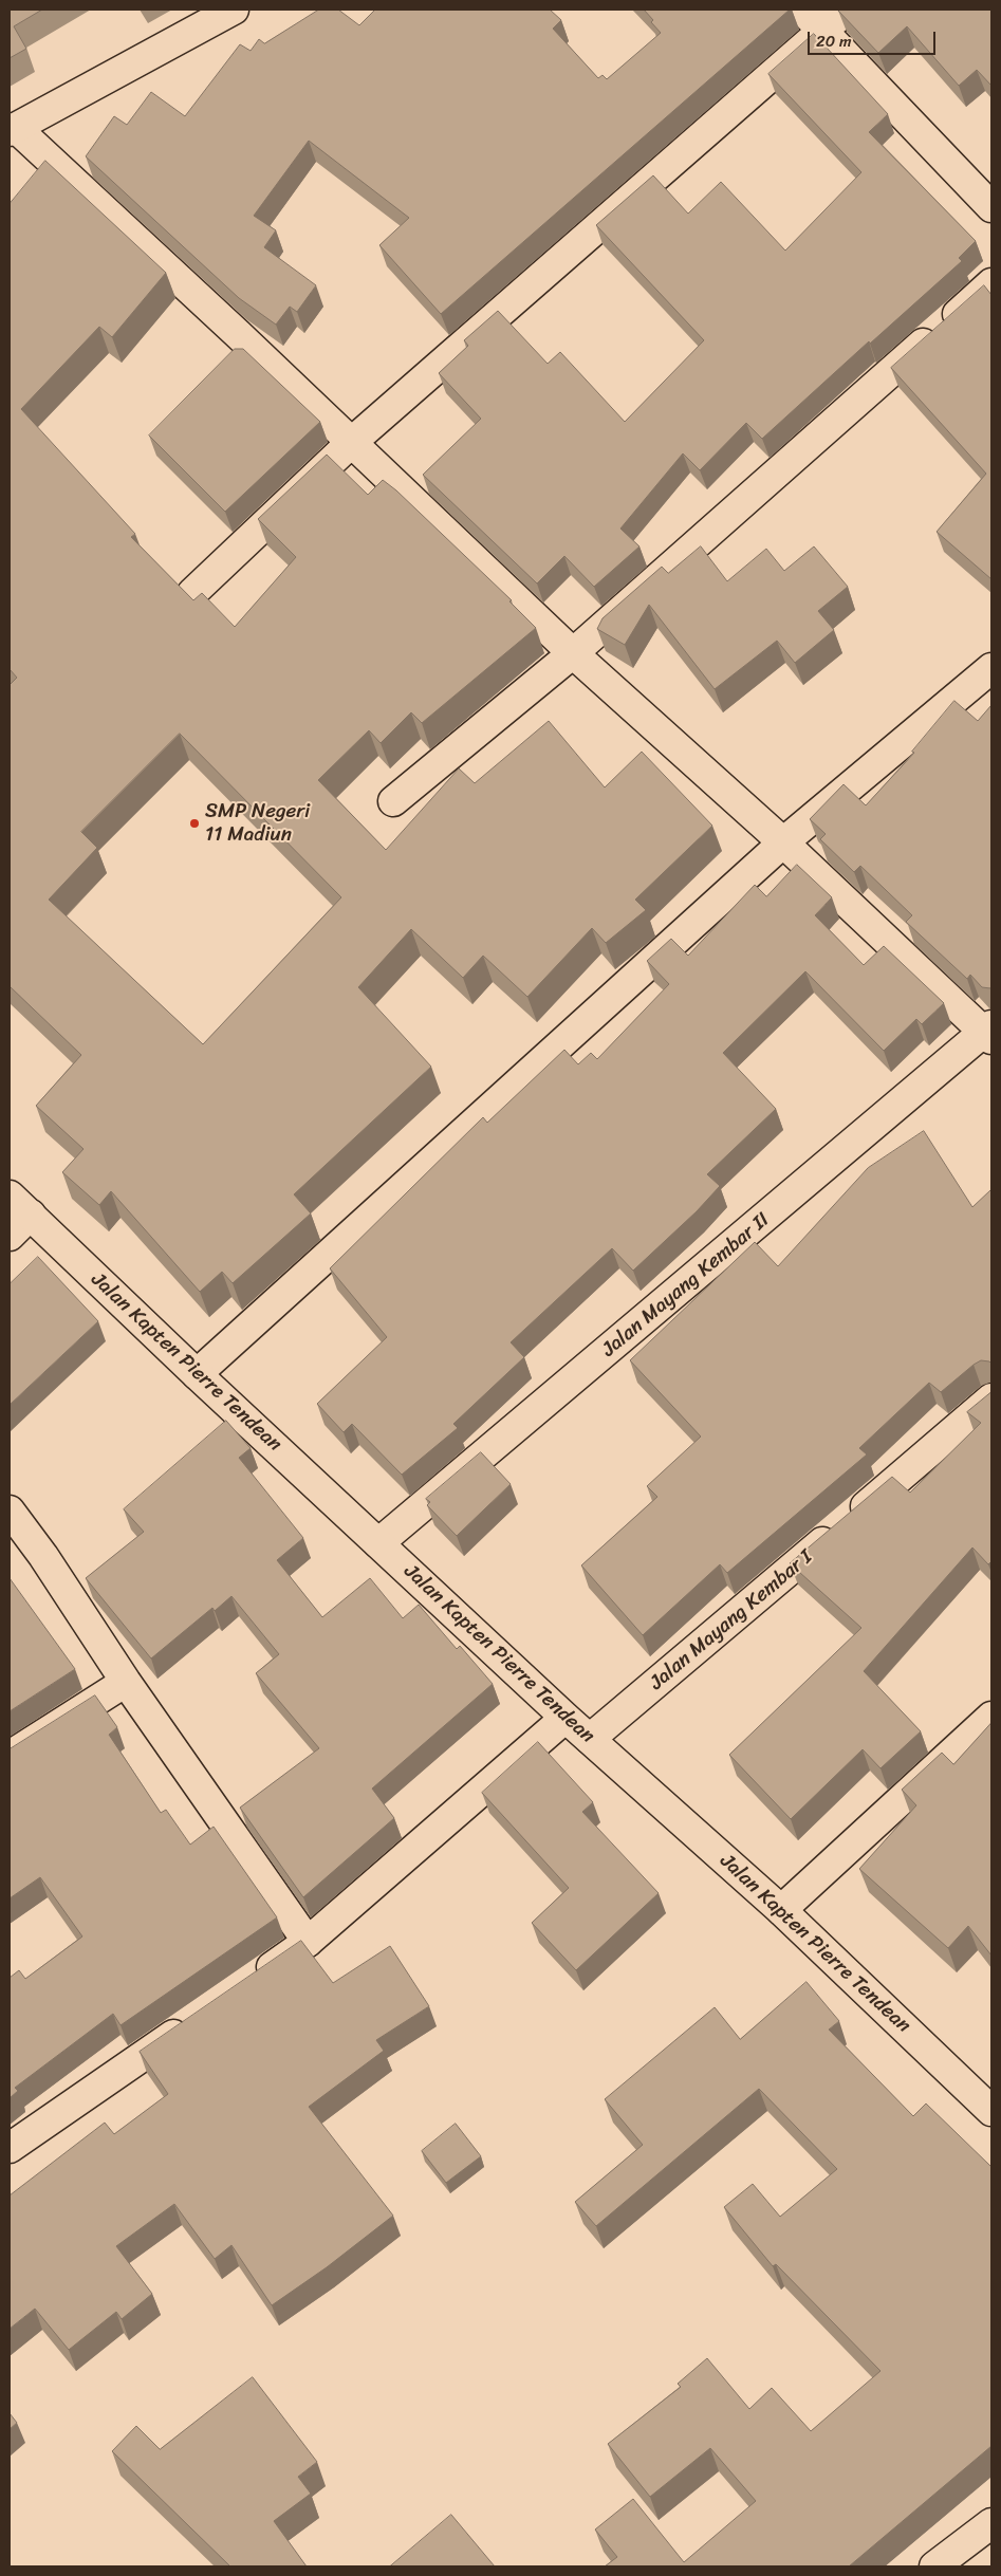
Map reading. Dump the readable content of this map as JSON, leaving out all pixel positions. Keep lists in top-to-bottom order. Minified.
{"streets":{"street":["Jalan Mayang Kembar II","Jalan Kapten Pierre Tendean","Jalan Mayang Kembar I"]},"crossings":[["Jalan Mayang Kembar II","Jalan Kapten Pierre Tendean"],["Jalan Kapten Pierre Tendean","Jalan Mayang Kembar I"]],"places":["SMP Negeri 11 Madiun"],"scale_bar":"20 m"}
